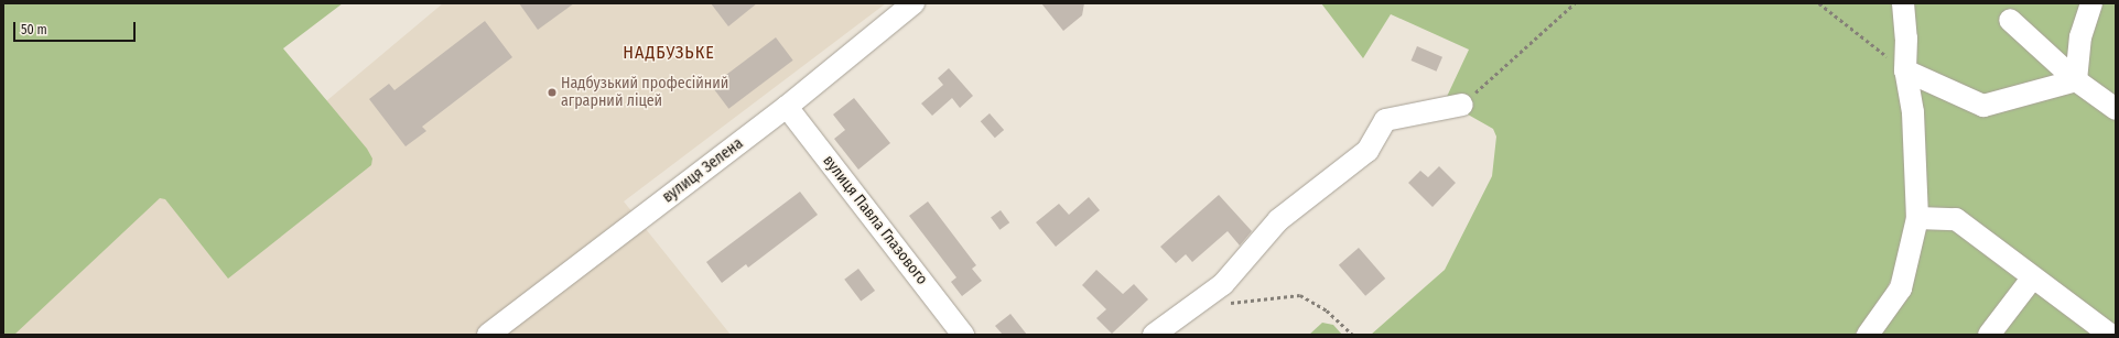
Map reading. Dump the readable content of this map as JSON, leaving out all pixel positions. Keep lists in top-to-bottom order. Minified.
{"streets":{"street":["вулиця Зелена","вулиця Павла Глазового"]},"crossings":[["вулиця Зелена","вулиця Павла Глазового"]],"districts":["НАДБУЗЬКЕ"],"places":["Надбузький професійний аграрний ліцей"],"scale_bar":"50 m"}
